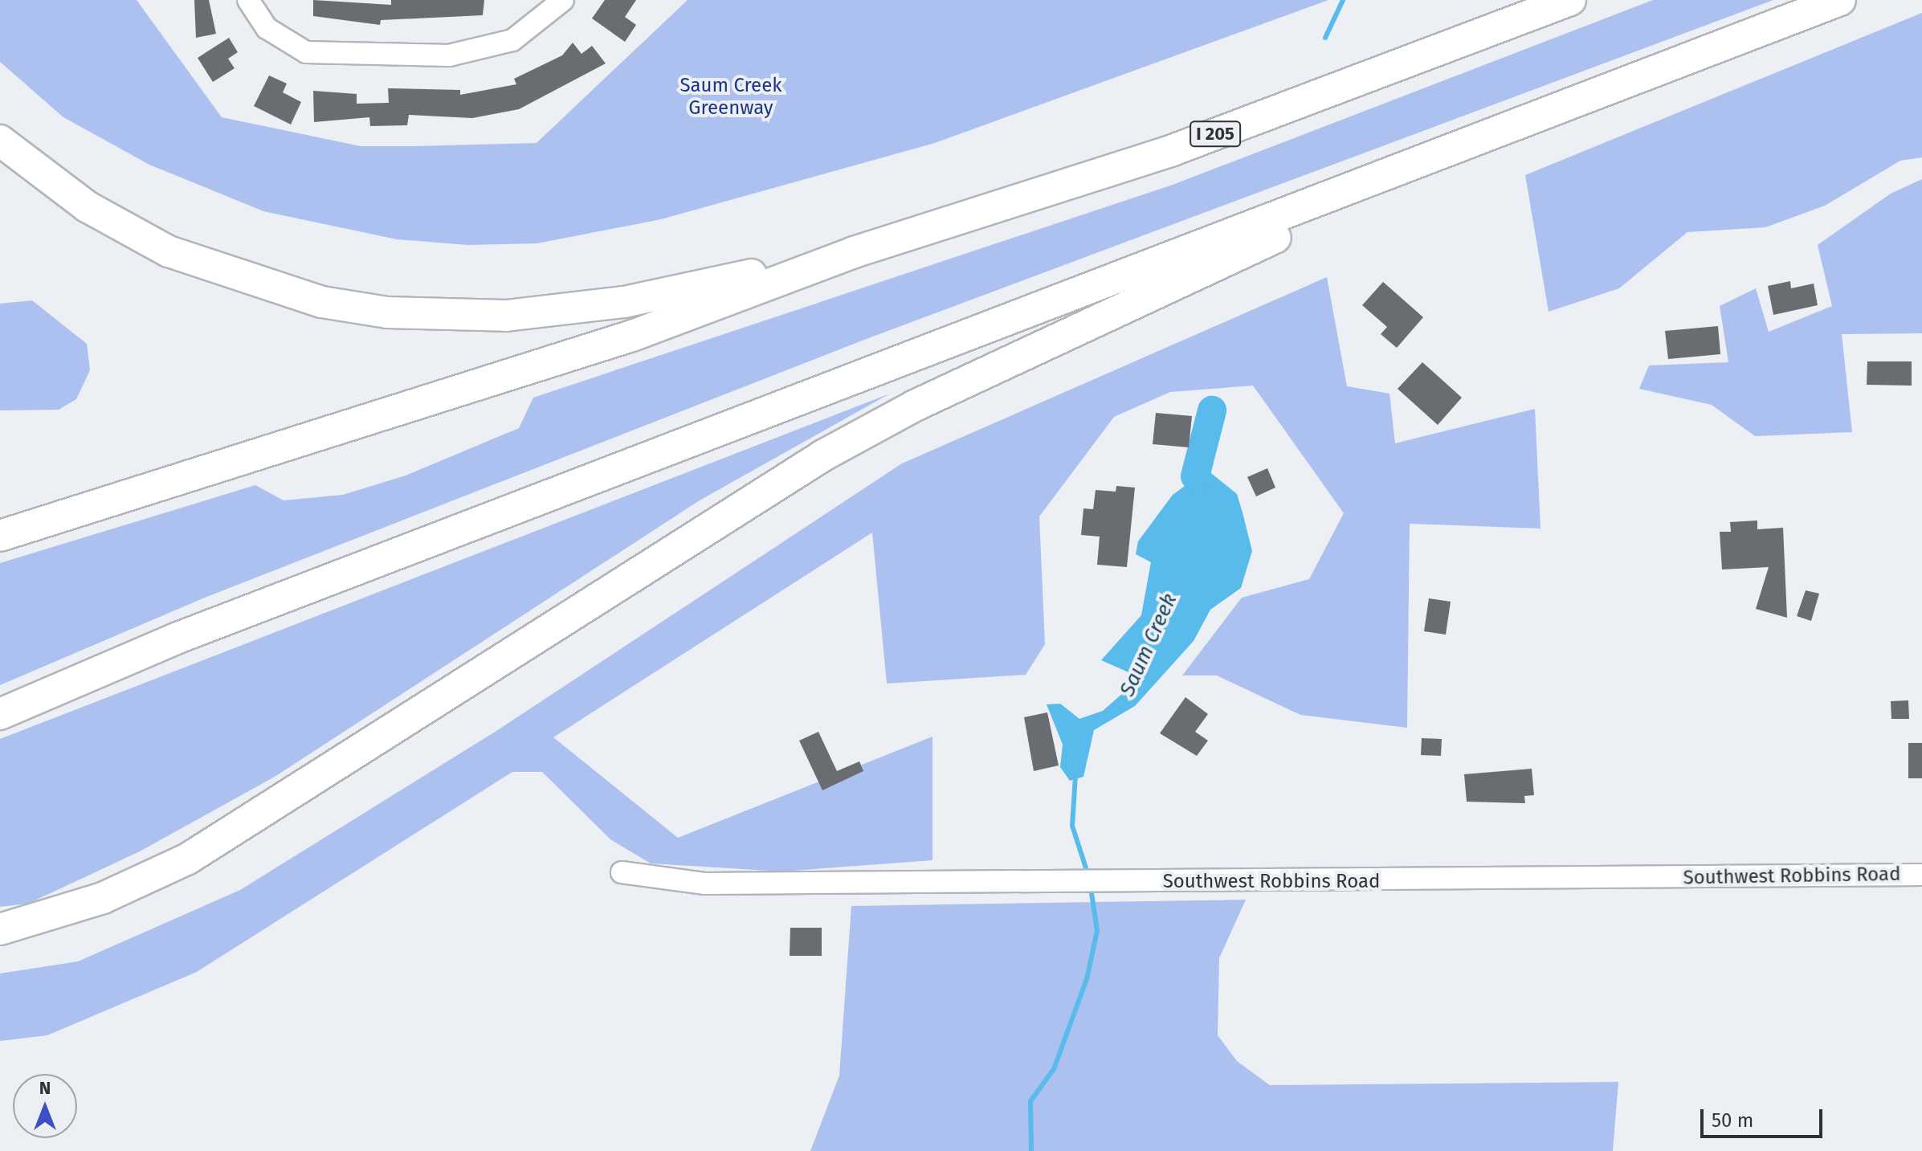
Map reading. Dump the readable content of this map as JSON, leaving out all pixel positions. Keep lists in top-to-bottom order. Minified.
{"streets":{"highway":["I 205"],"street":["Southwest Robbins Road"]},"water":["Saum Creek"],"parks":["Saum Creek Greenway"],"scale_bar":"50 m","north":"top"}
